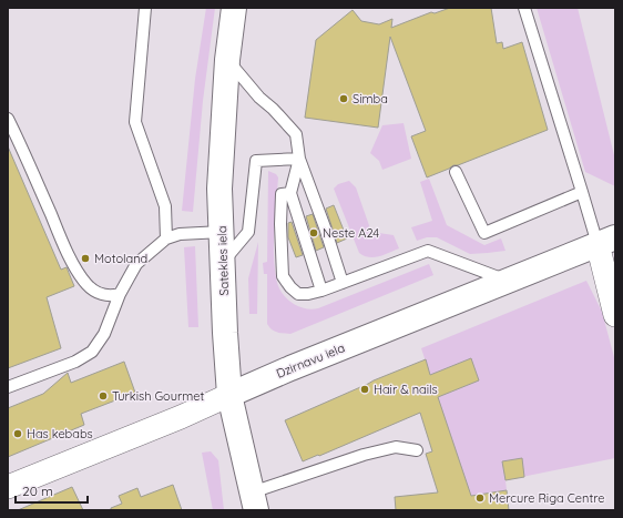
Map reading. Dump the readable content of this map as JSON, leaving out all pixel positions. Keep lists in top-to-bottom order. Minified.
{"streets":{"main road":["Satekles iela","Dzirnavu iela"]},"crossings":[["Satekles iela","Dzirnavu iela"]],"places":["Simba","Neste A24","Motoland","Hair & nails","Turkish Gourmet","Has kebabs","Mercure Riga Centre"],"scale_bar":"20 m"}
